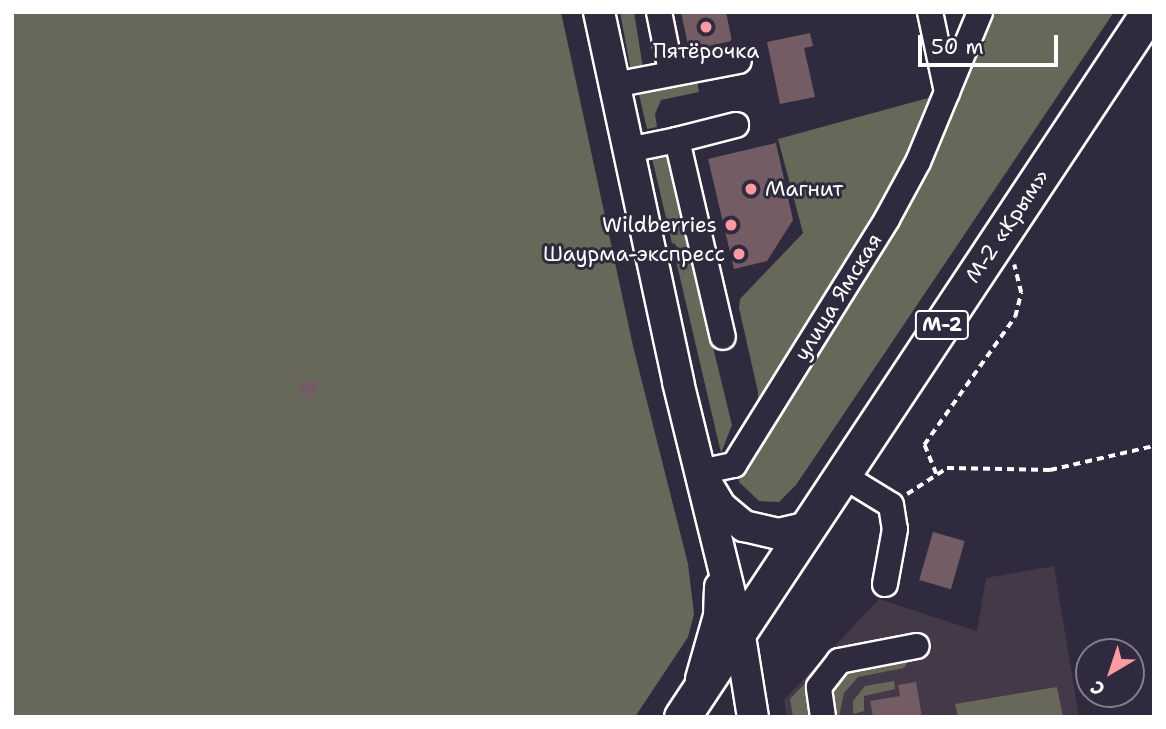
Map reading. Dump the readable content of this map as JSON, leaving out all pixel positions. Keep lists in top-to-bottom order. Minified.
{"streets":{"highway":["М-2 «Крым»","М-2"],"street":["улица Ямская"]},"crossings":[["М-2 «Крым»","М-2"]],"places":["Пятёрочка","Магнит","Wildberries","Шаурма-экспресс"],"scale_bar":"50 m","north":"bottom left"}
